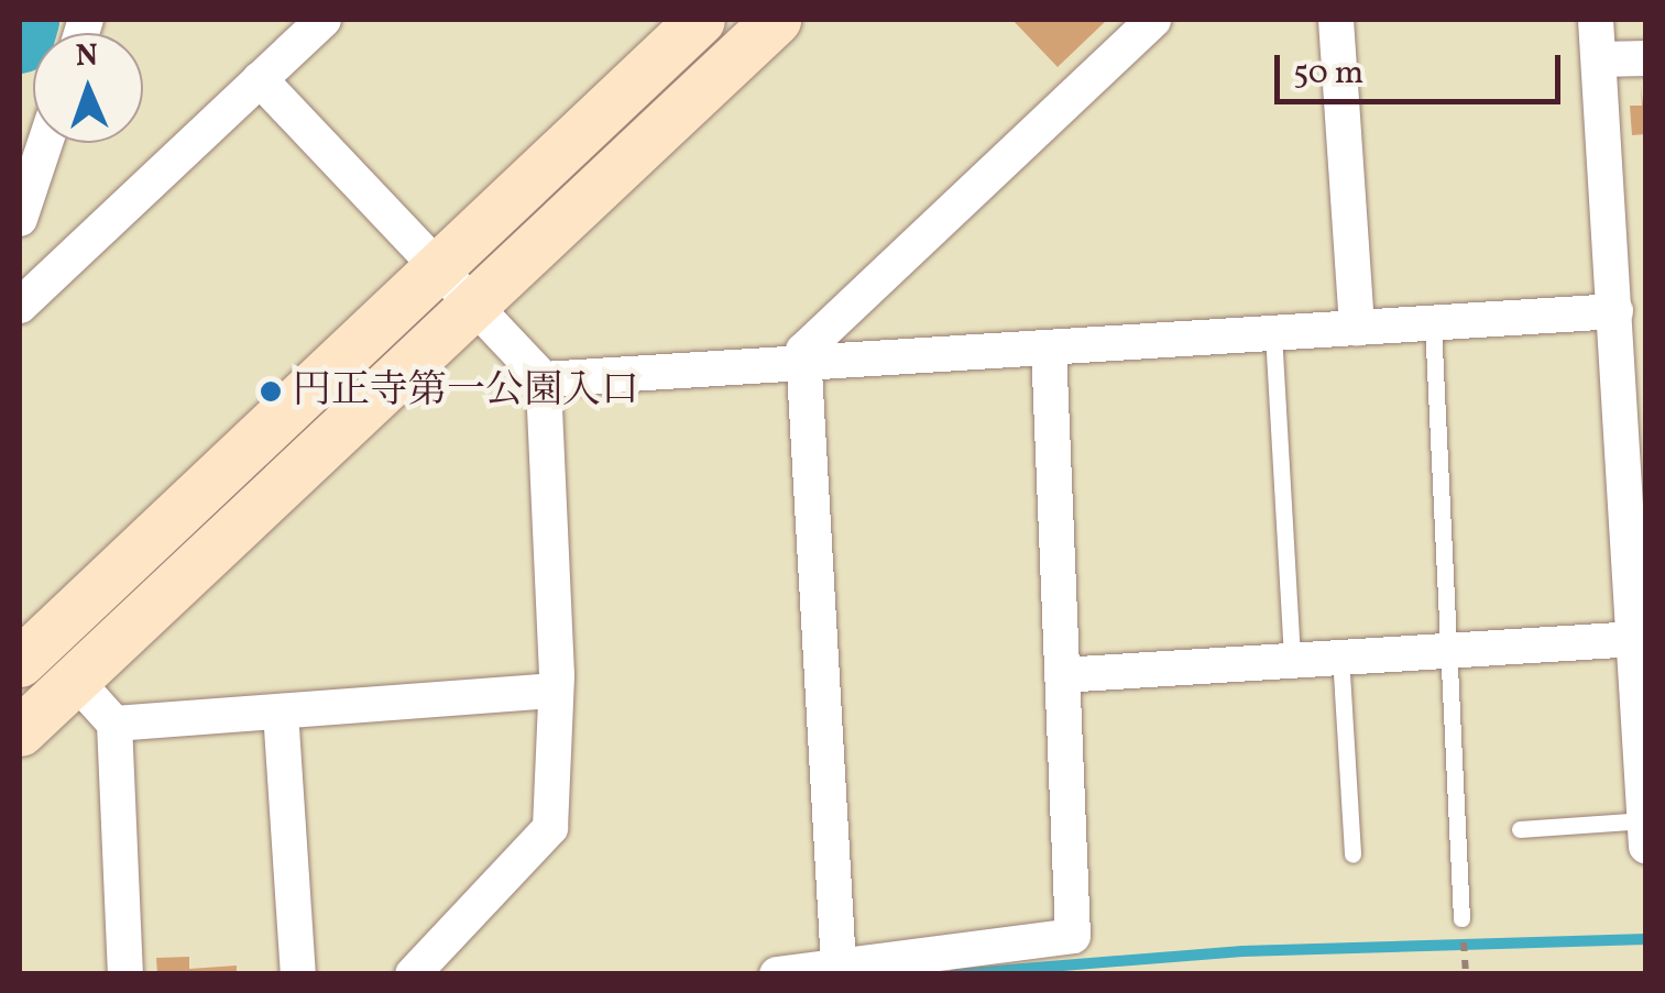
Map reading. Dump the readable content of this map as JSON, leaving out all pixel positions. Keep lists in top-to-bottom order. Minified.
{"places":["円正寺第一公園入口"],"scale_bar":"50 m","north":"top"}
